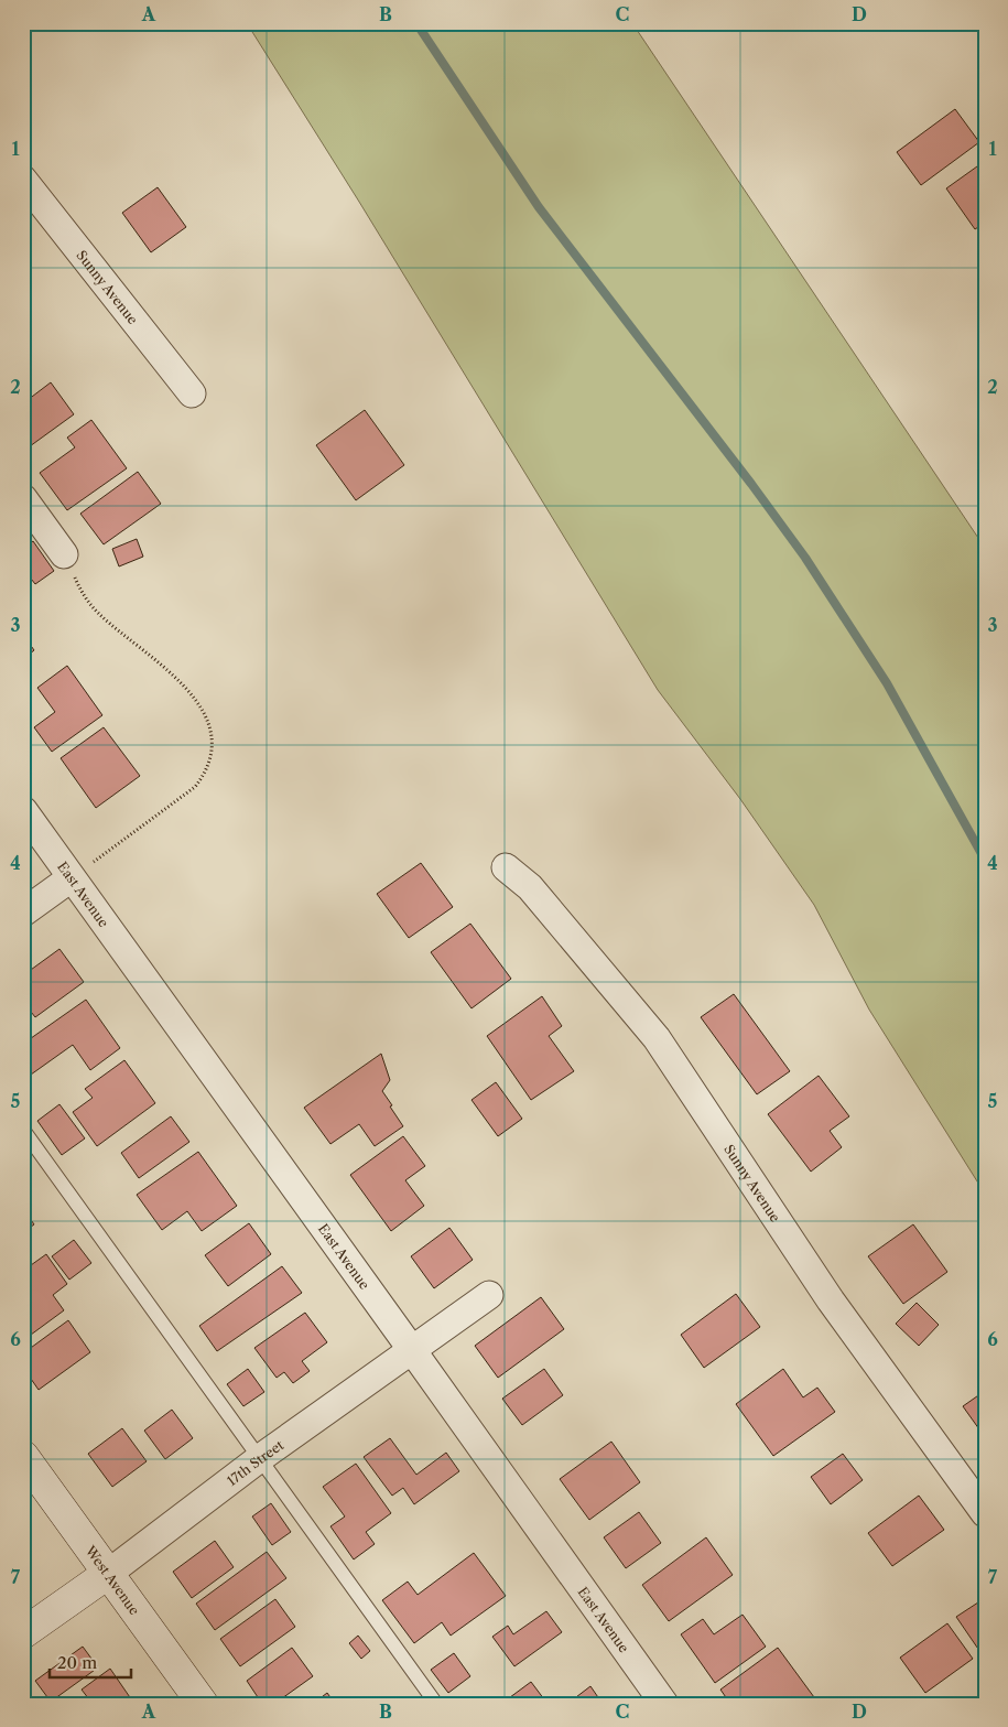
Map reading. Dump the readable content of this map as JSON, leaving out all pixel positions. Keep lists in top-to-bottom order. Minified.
{"streets":{"main road":["17th Street","West Avenue"],"street":["Sunny Avenue","East Avenue"]},"crossings":[["East Avenue","17th Street"],["17th Street","West Avenue"]],"scale_bar":"20 m","grid":{"columns":["A","B","C","D"],"rows":["1","2","3","4","5","6","7"]}}
